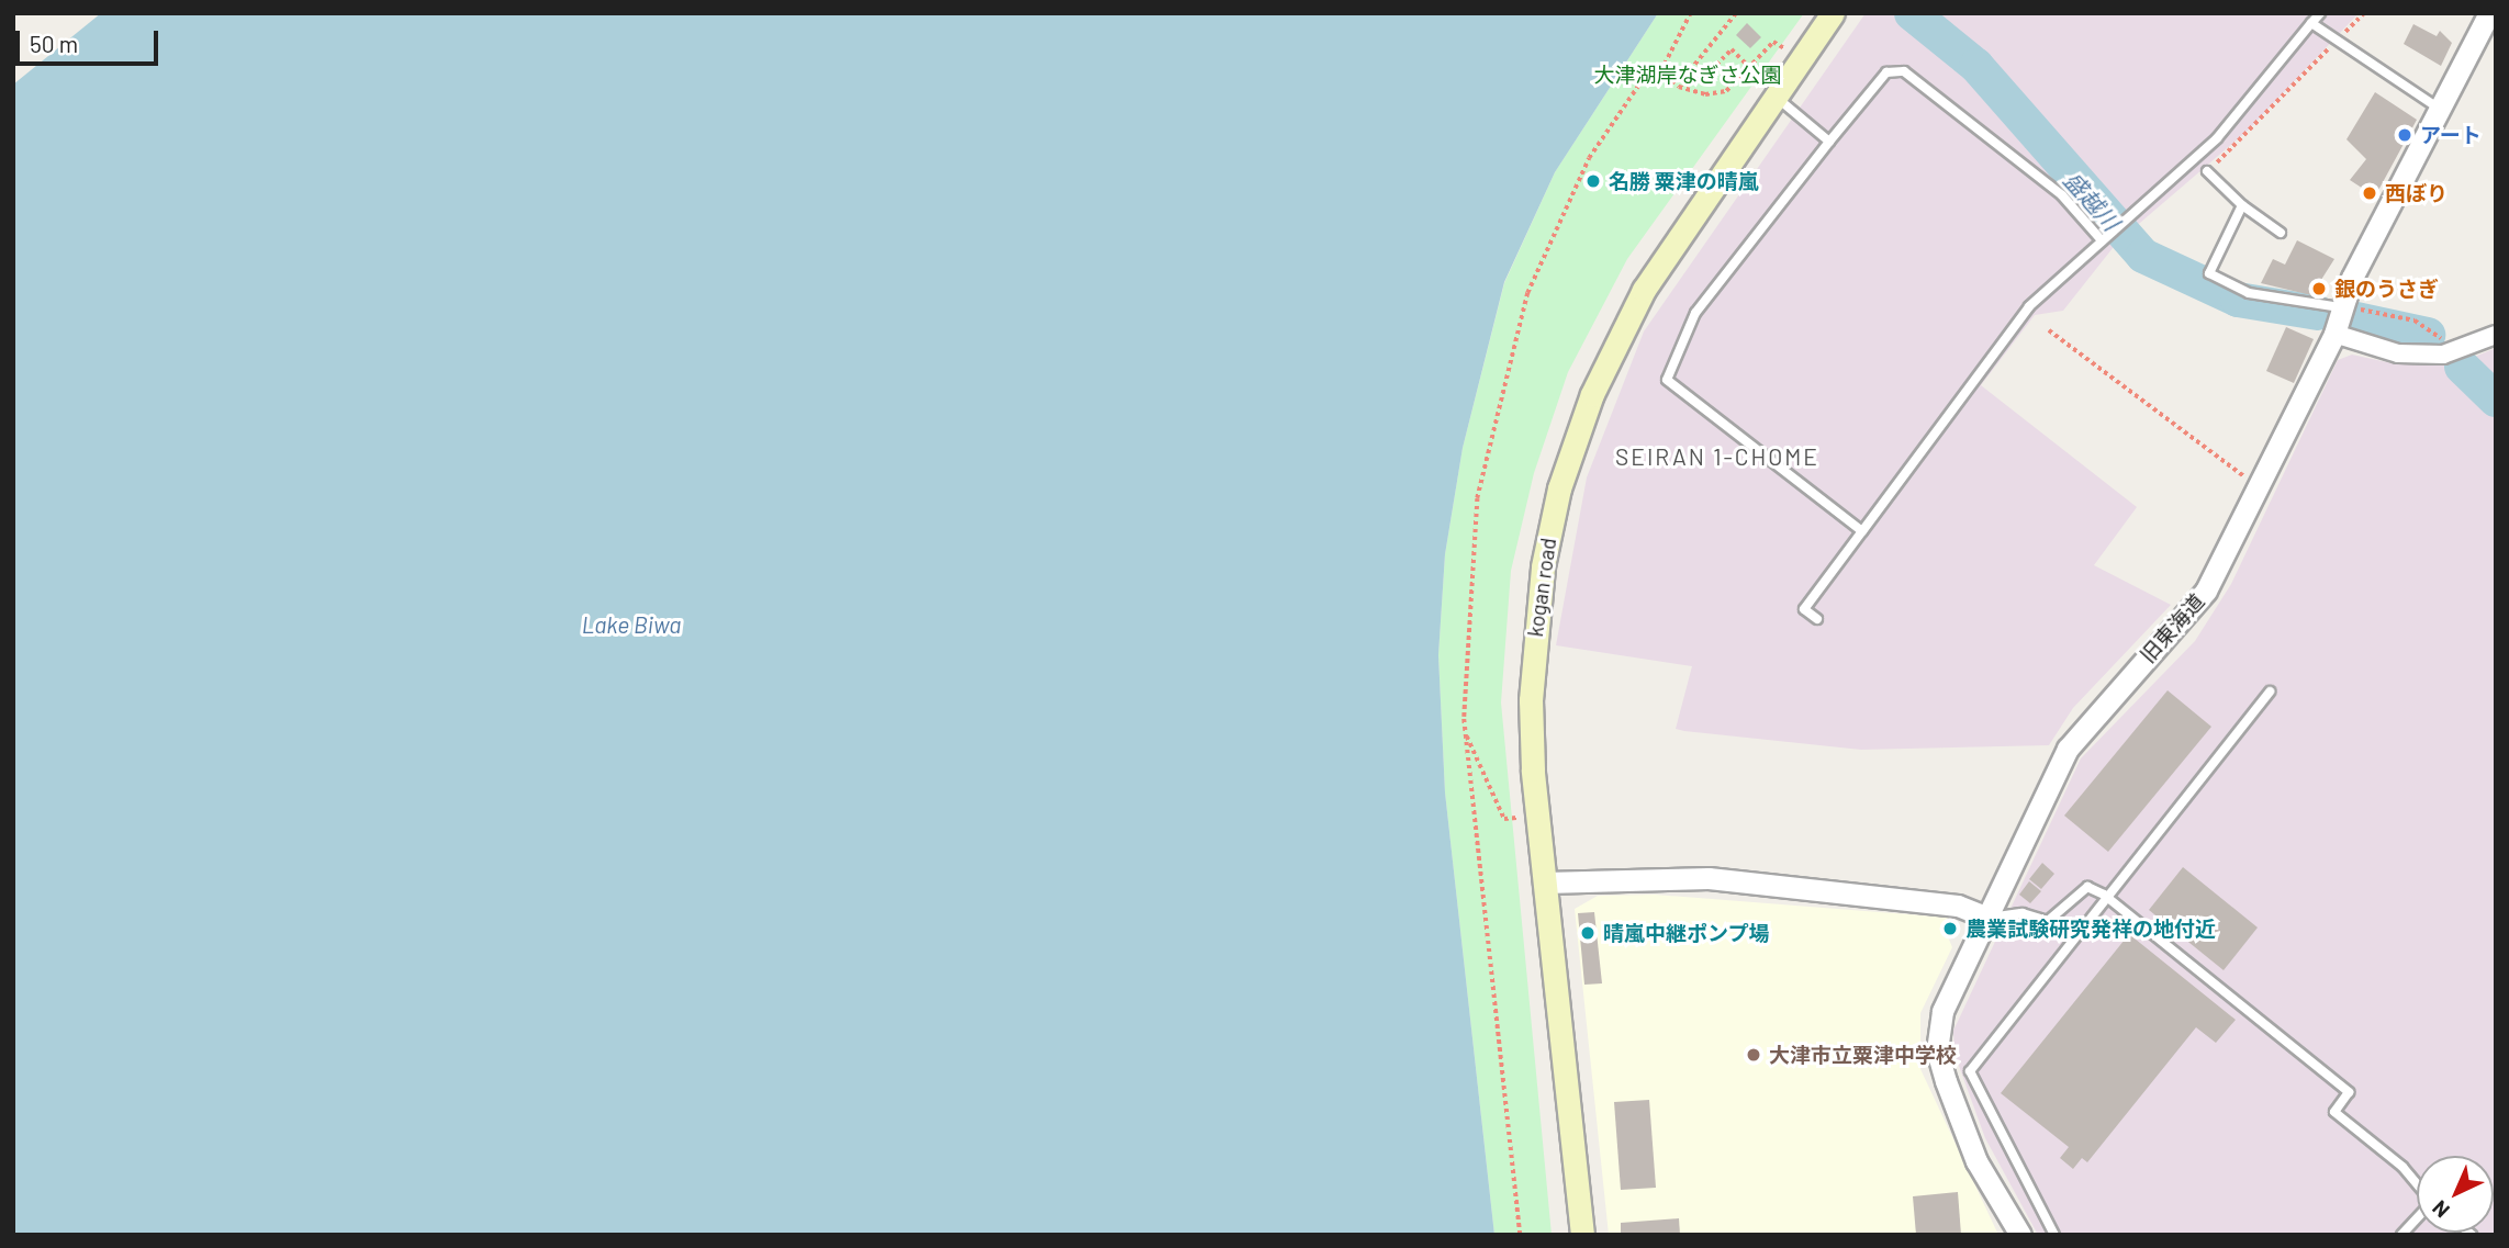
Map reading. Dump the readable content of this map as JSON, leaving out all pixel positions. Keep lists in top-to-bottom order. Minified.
{"streets":{"main road":["kogan road"],"street":["旧東海道"]},"districts":["SEIRAN 1-CHOME"],"water":["盛越川","Lake Biwa"],"parks":["大津湖岸なぎさ公園"],"places":["アート","名勝 粟津の晴嵐","西ぼり","銀のうさぎ","農業試験研究発祥の地付近","晴嵐中継ポンプ場","大津市立粟津中学校"],"scale_bar":"50 m","north":"bottom left"}
